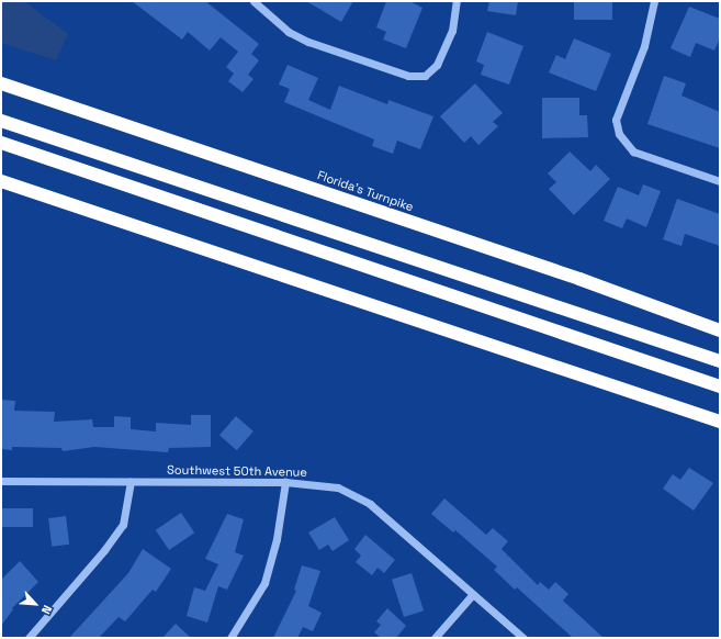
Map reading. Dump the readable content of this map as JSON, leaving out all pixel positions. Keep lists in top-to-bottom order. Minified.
{"streets":{"highway":["Florida's Turnpike"],"street":["Southwest 50th Avenue"]},"north":"bottom right"}
